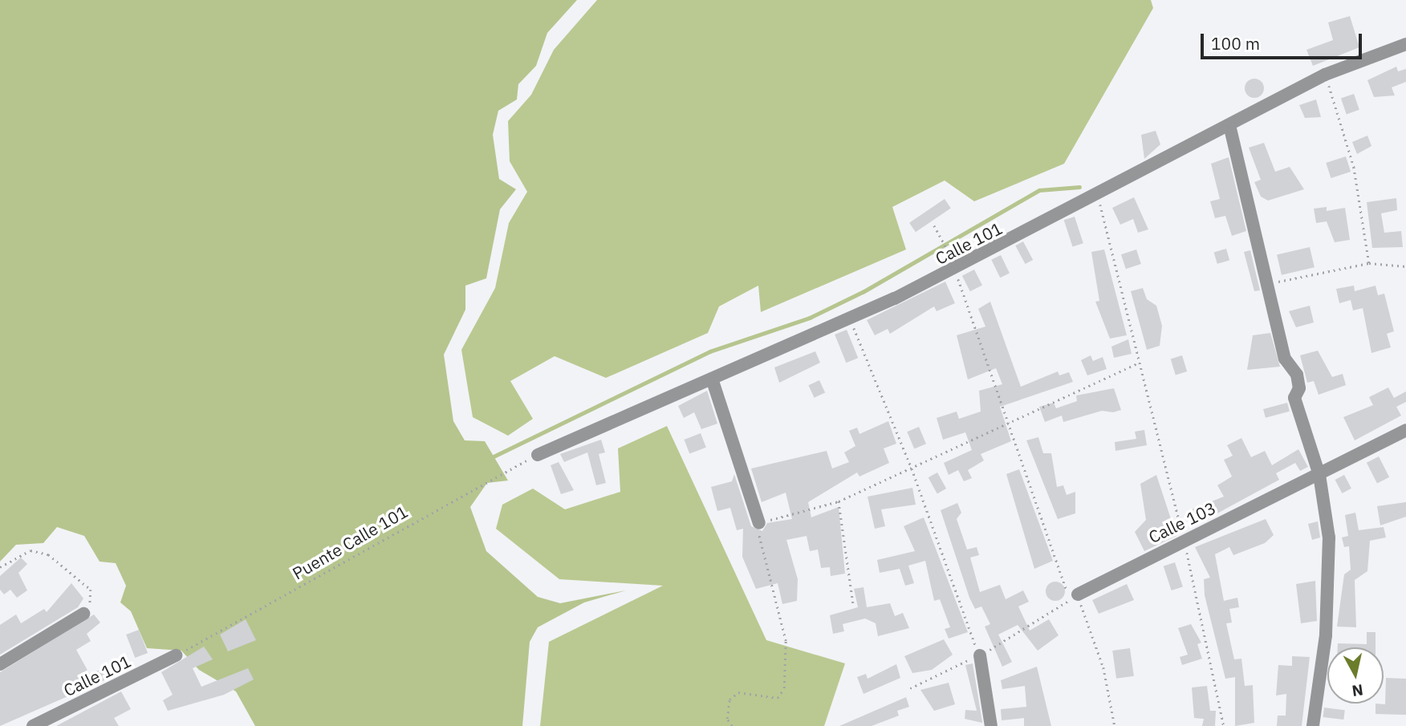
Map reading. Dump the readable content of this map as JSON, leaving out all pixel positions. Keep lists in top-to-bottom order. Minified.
{"streets":{"street":["Calle 101","Calle 103"],"path":["Puente Calle 101"]},"crossings":[["Calle 101","Puente Calle 101"]],"scale_bar":"100 m","north":"bottom"}
